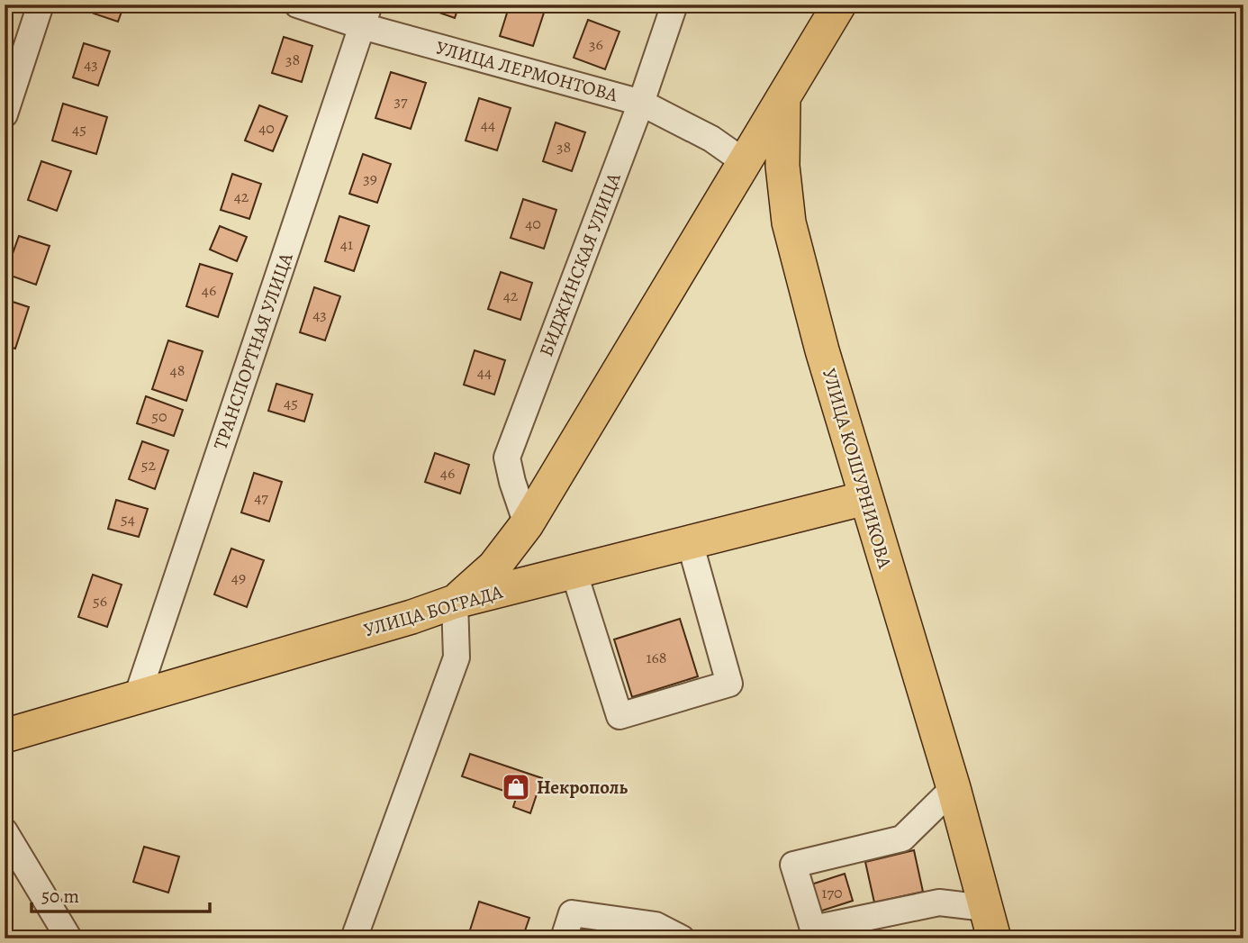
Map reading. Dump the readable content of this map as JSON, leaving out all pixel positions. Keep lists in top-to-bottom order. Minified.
{"streets":{"main road":["УЛИЦА КОШУРНИКОВА","УЛИЦА БОГРАДА"],"street":["УЛИЦА ЛЕРМОНТОВА","БИДЖИНСКАЯ УЛИЦА","ТРАНСПОРТНАЯ УЛИЦА"]},"crossings":[["УЛИЦА ЛЕРМОНТОВА","БИДЖИНСКАЯ УЛИЦА"],["УЛИЦА ЛЕРМОНТОВА","ТРАНСПОРТНАЯ УЛИЦА"],["ТРАНСПОРТНАЯ УЛИЦА","УЛИЦА БОГРАДА"],["УЛИЦА КОШУРНИКОВА","УЛИЦА БОГРАДА"]],"places":{"shop":["Некрополь"]},"house_numbers":["36","38","43","37","44","40","45","38","39","42","40","41","46","42","43","48","44","45","50","52","46","47","54","49","56","168","170"],"scale_bar":"50 m"}
